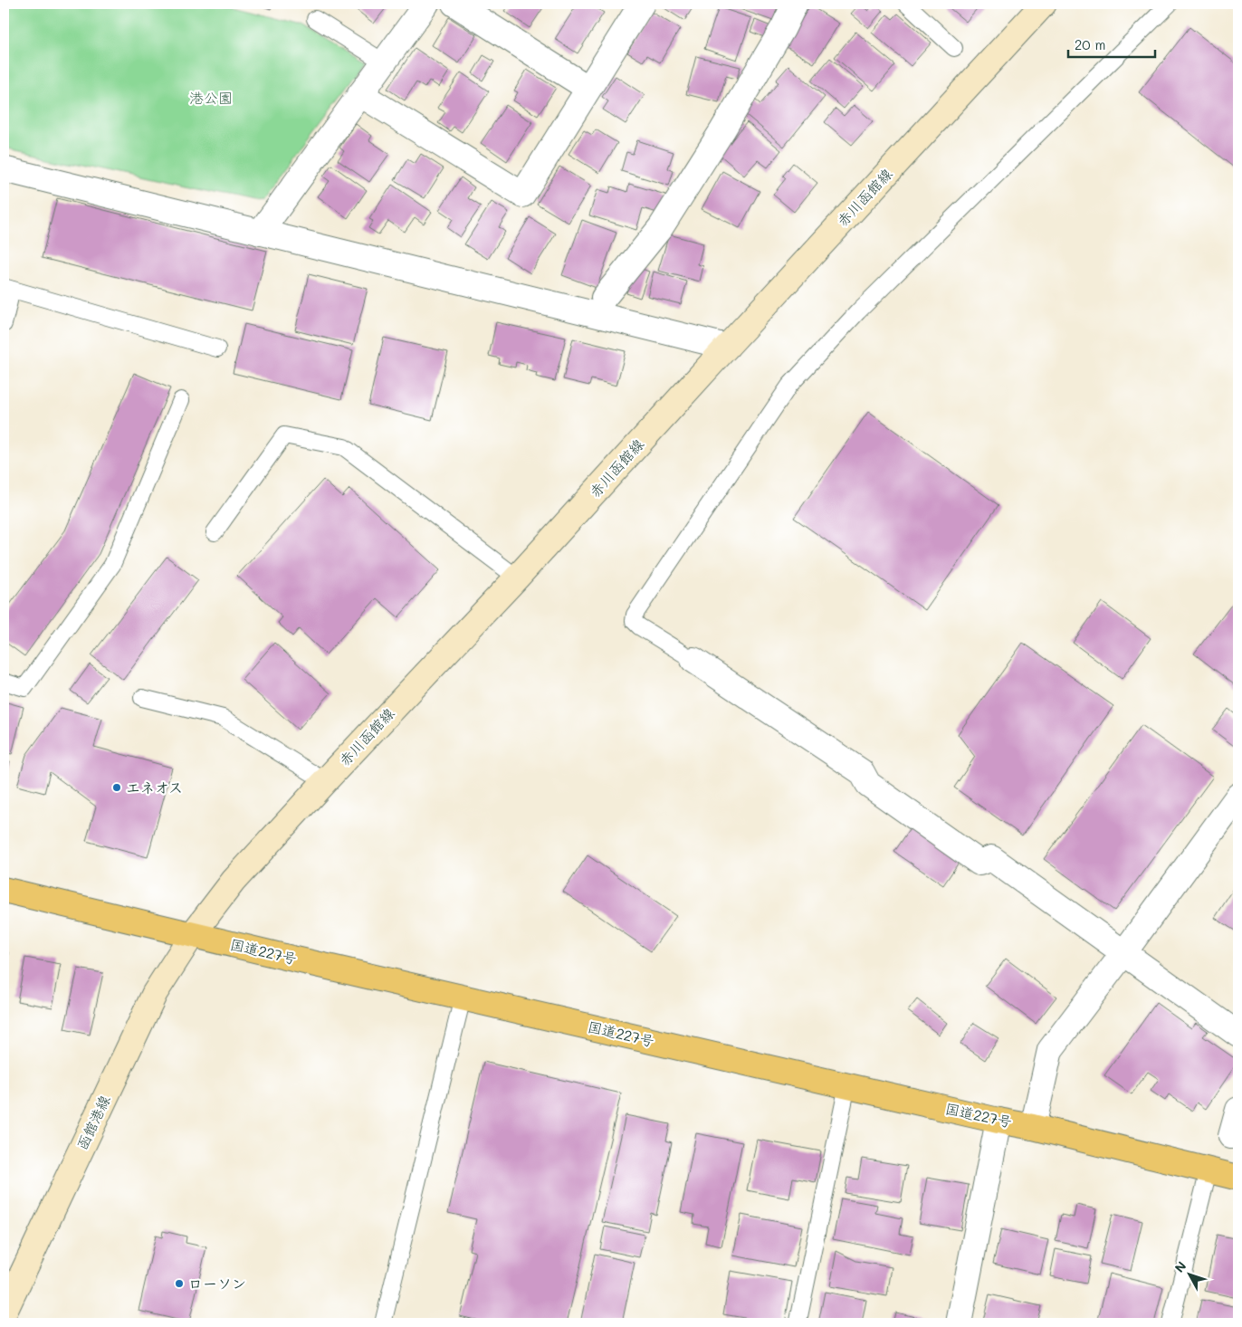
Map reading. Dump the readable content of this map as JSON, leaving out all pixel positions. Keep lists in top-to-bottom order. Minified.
{"streets":{"highway":["国道227号"],"main road":["赤川函館線","函館港線"]},"crossings":[["赤川函館線","国道227号"],["赤川函館線","函館港線"],["国道227号","函館港線"]],"parks":["港公園"],"places":["エネオス","ローソン"],"scale_bar":"20 m","north":"top left"}
